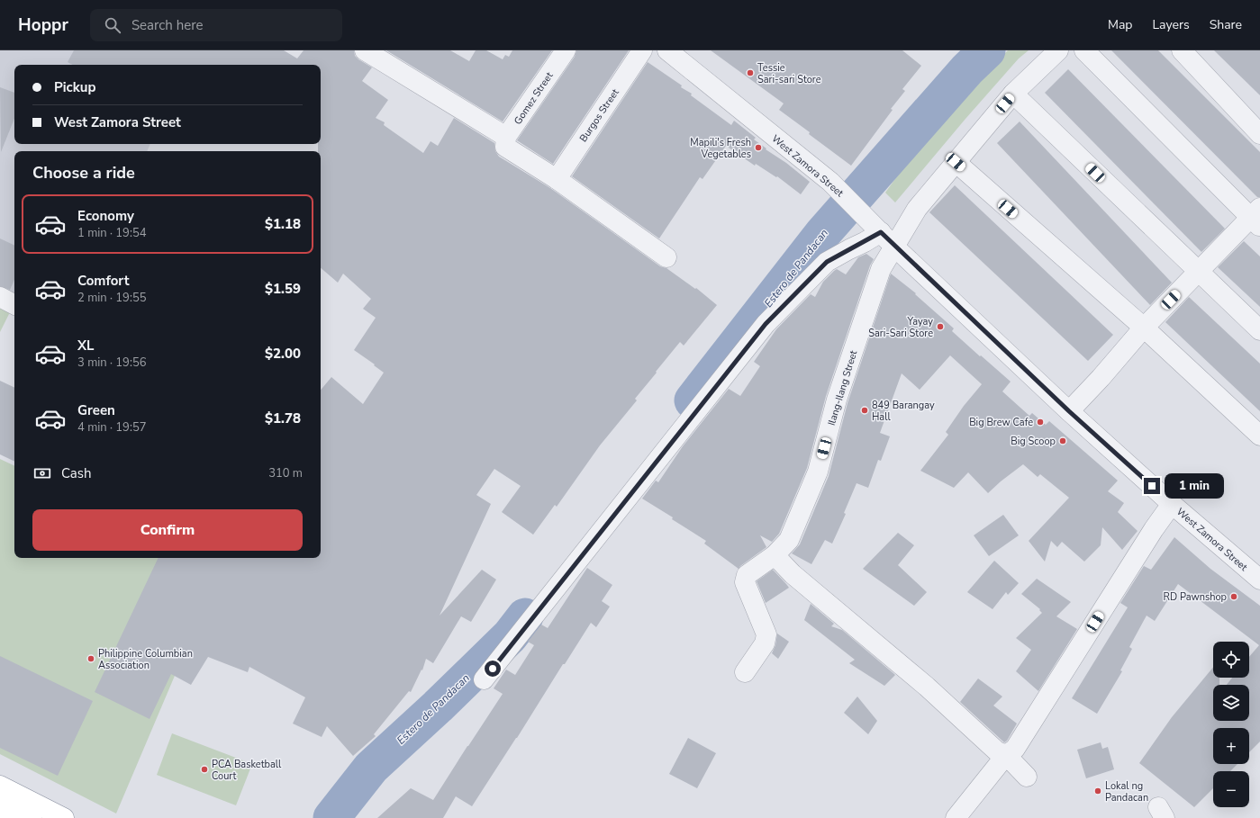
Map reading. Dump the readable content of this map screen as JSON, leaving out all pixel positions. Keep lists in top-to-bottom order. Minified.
{"streets":{"street":["Gomez Street","Burgos Street","West Zamora Street","Ilang-Ilang Street"]},"crossings":[["West Zamora Street","Ilang-Ilang Street"]],"water":["Estero de Pandacan"],"places":["Tessie Sari-sari Store","Mapili's Fresh Vegetables","Yayay Sari-Sari Store","849 Barangay Hall","Big Brew Cafe","Big Scoop","RD Pawnshop","Philippine Columbian Association","PCA Basketball Court","Lokal ng Pandacan"],"page":{"header":"Hoppr","search":"Search here","nav":["Map","Layers","Share"],"banner":["Pickup","West Zamora Street"],"heading":"Choose a ride","list":[{"name":"Economy","note":"1 min · 19:54","value":"$1.18"},{"name":"Comfort","note":"2 min · 19:55","value":"$1.59"},{"name":"XL","note":"3 min · 19:56","value":"$2.00"},{"name":"Green","note":"4 min · 19:57","value":"$1.78"}],"pay":["Cash","310 m"],"bubble":"1 min","buttons":"Confirm","map_buttons":["+","−"]}}
